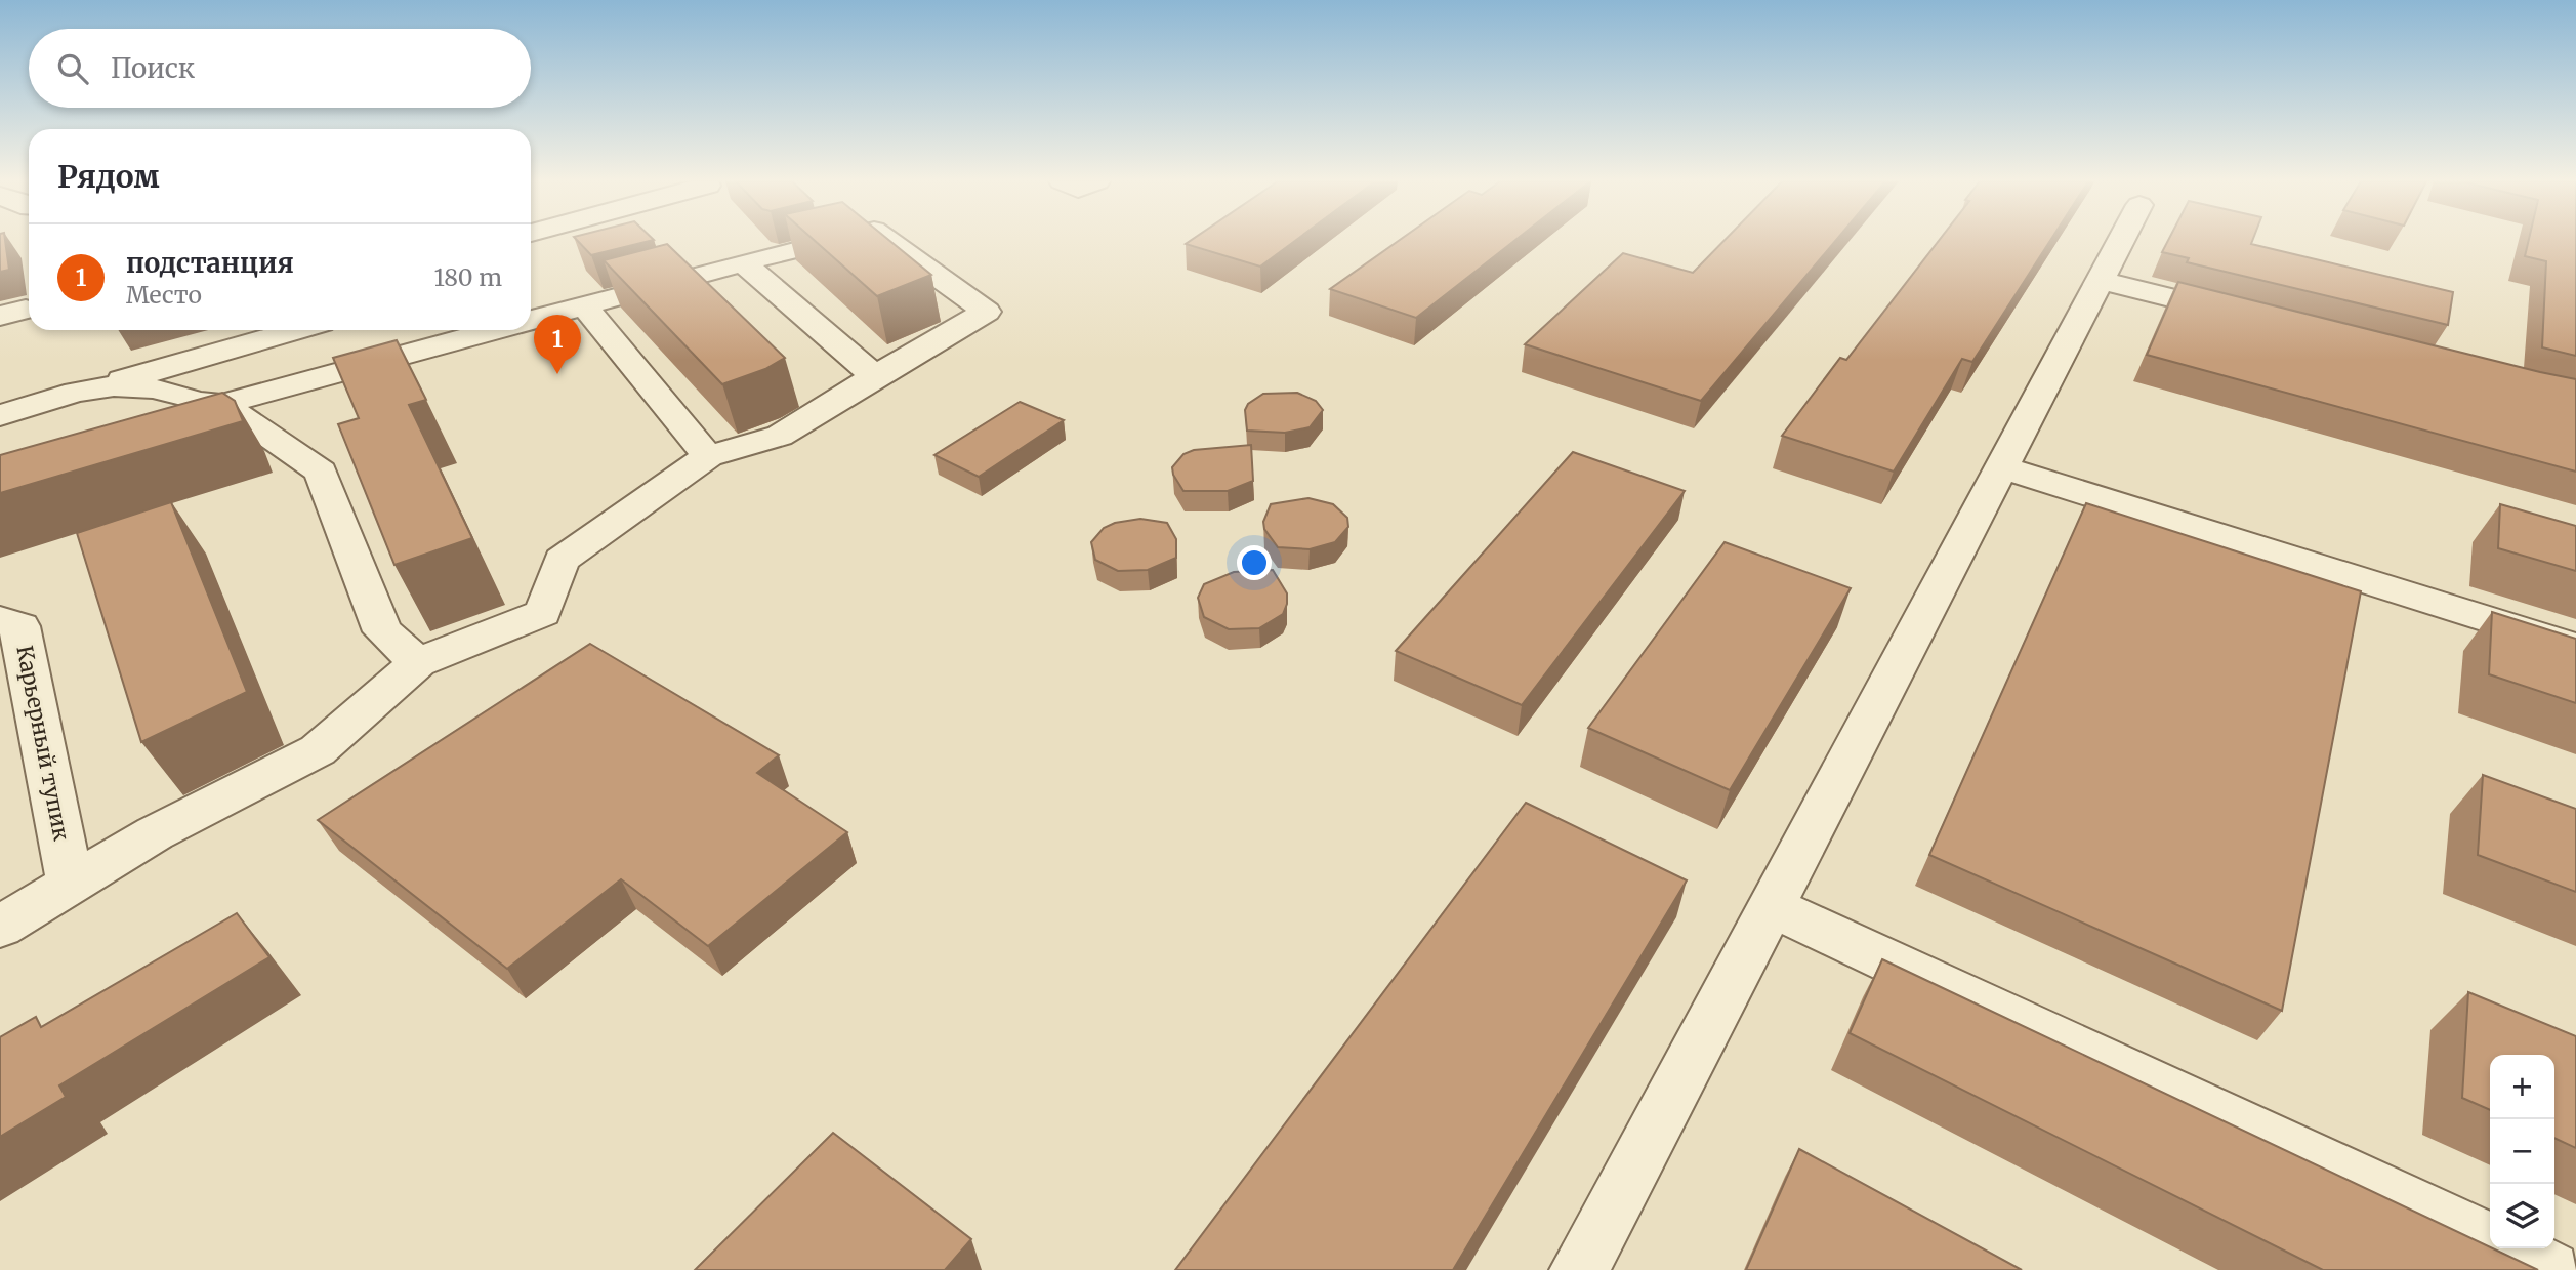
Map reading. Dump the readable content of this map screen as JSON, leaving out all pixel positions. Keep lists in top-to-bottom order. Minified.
{"streets":{"lane":["Карьерный тупик"]},"page":{"search":"Поиск","heading":"Рядом","list":[{"mark":"1","name":"подстанция","note":"Место","value":"180 m"}],"pins":"1","map_buttons":["+","−"]}}
